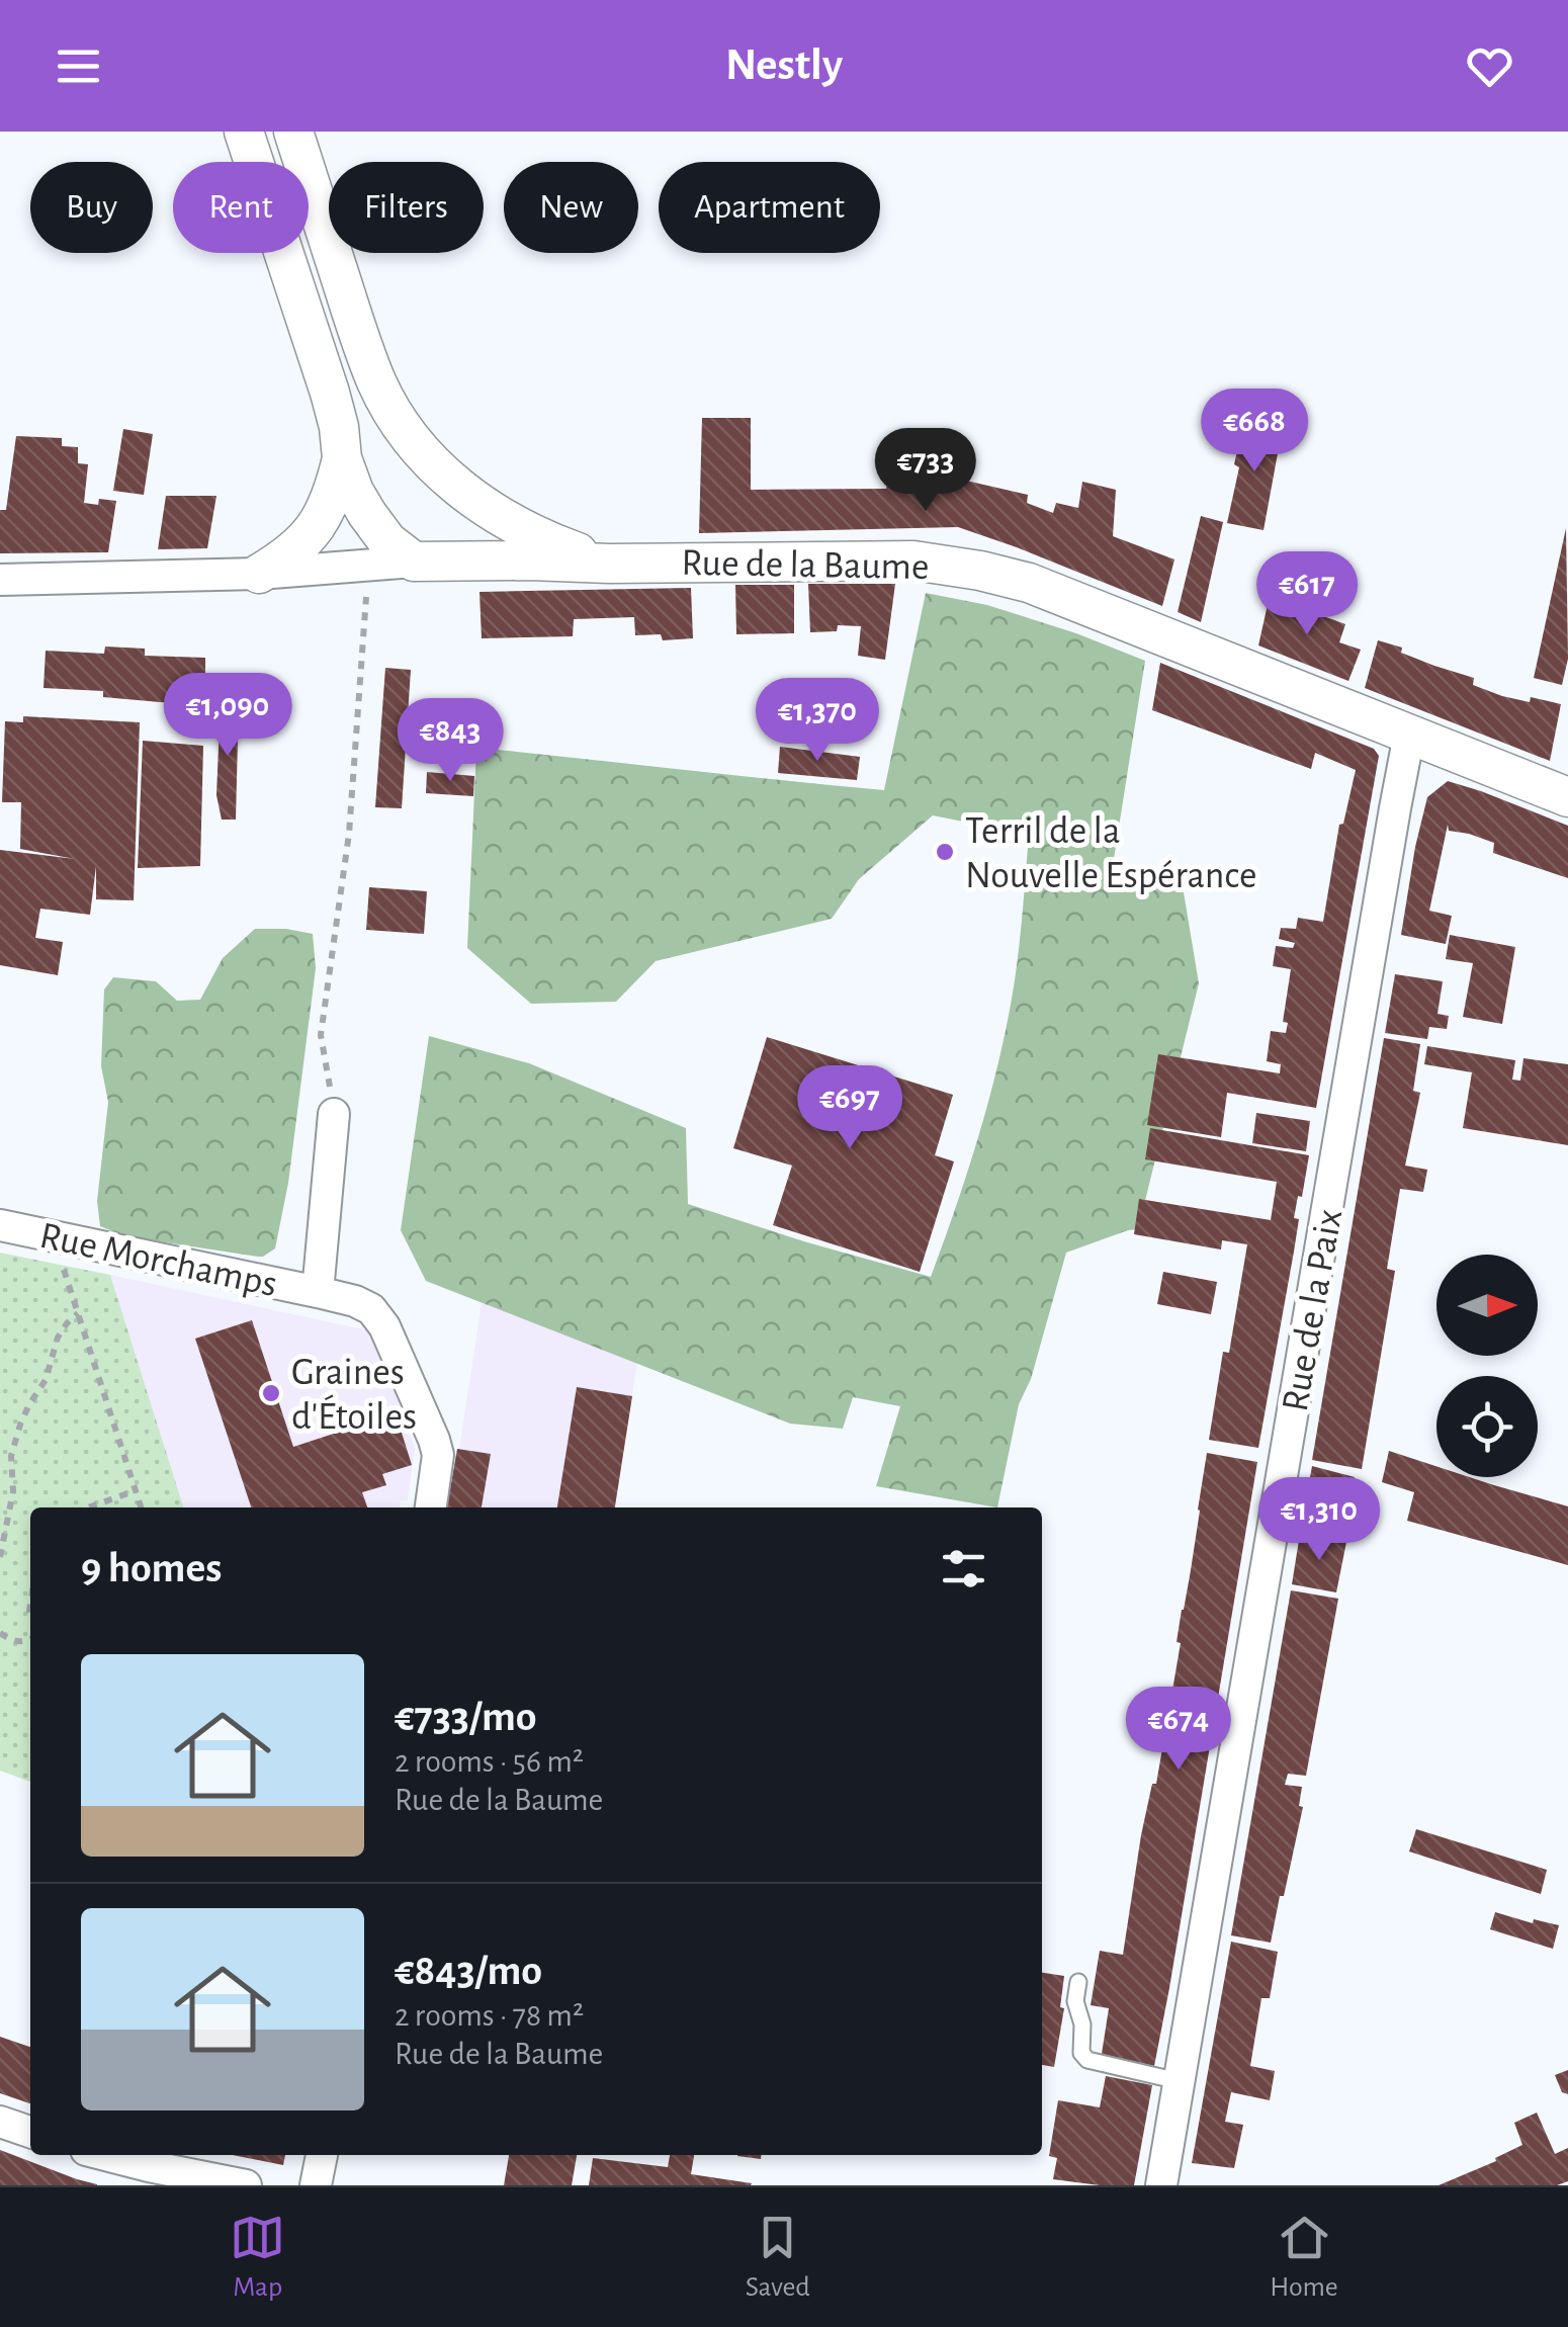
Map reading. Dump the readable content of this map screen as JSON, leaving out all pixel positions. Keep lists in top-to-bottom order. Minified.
{"streets":{"street":["Rue de la Baume","Rue Morchamps","Rue de la Paix"]},"crossings":[["Rue de la Baume","Rue de la Paix"]],"places":["Terril de la Nouvelle Espérance","Graines d'Étoiles"],"north":"right","page":{"header":"Nestly","chip":["Buy","Rent","Filters","New","Apartment"],"price":["€668","€733","€617","€1,090","€1,370","€843","€697","€1,310","€674"],"heading":"9 homes","list":[{"name":"€733/mo","note":"2 rooms · 56 m² · Rue de la Baume"},{"name":"€843/mo","note":"2 rooms · 78 m² · Rue de la Baume"}],"tabs":["Map","Saved","Home"]}}
